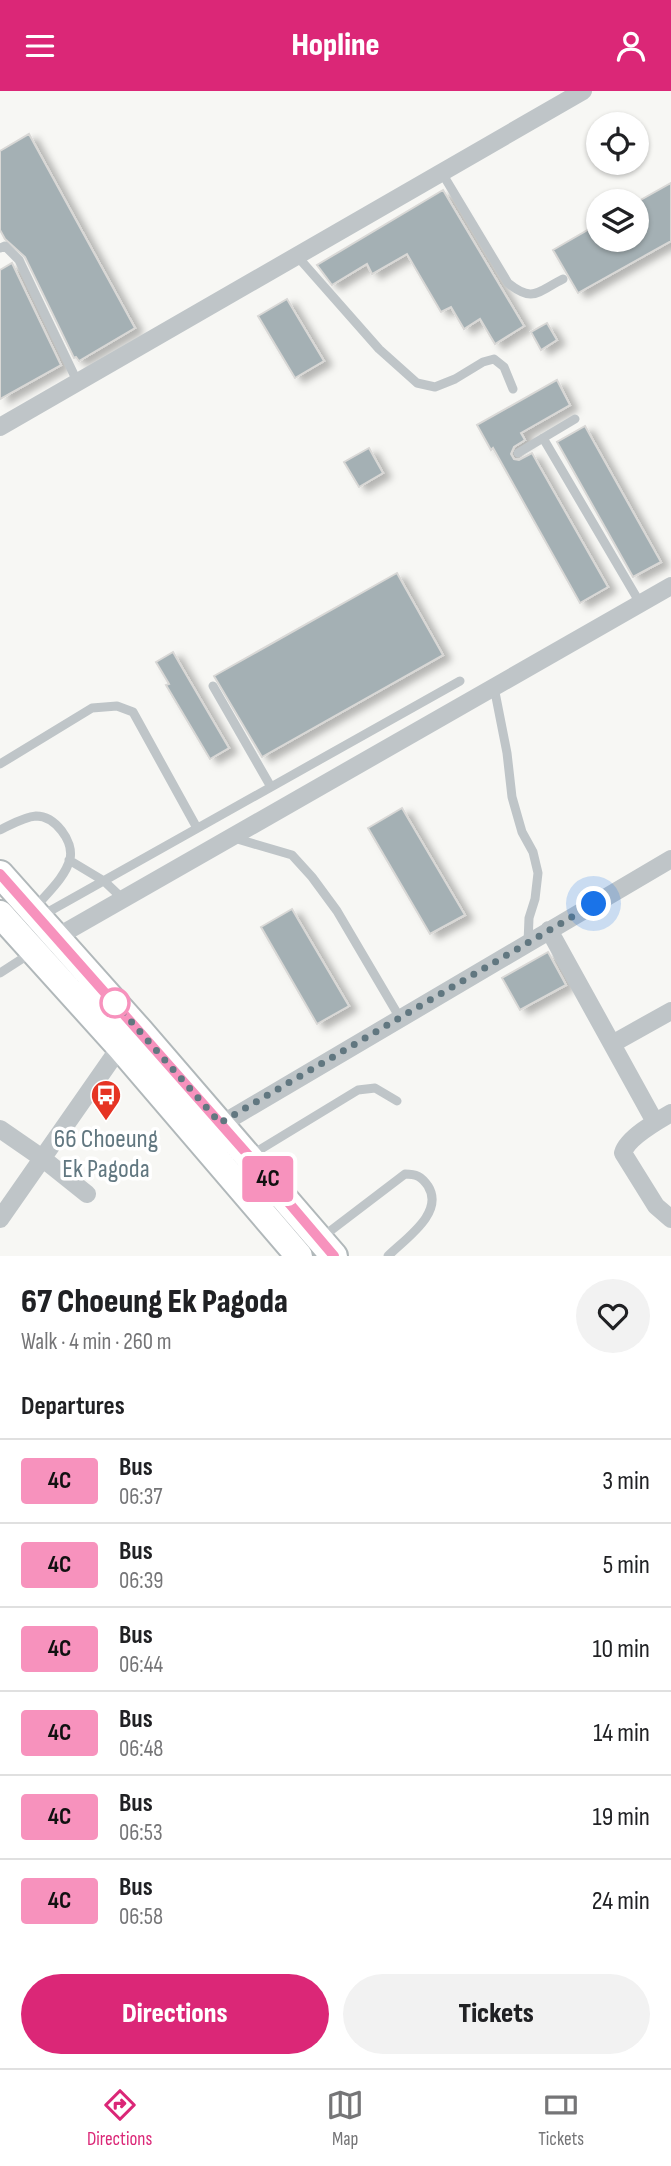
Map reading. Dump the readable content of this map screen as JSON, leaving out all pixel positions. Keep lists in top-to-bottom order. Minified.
{"places":{"bus stop":["66 Choeung Ek Pagoda"]},"lines":["bus line 4C"],"page":{"header":"Hopline","on_map":"4C","heading":[["67 Choeung Ek Pagoda","Walk · 4 min · 260 m"],"Departures"],"list":[{"mark":"4C","name":"Bus","note":"06:37","value":"3 min"},{"mark":"4C","name":"Bus","note":"06:39","value":"5 min"},{"mark":"4C","name":"Bus","note":"06:44","value":"10 min"},{"mark":"4C","name":"Bus","note":"06:48","value":"14 min"},{"mark":"4C","name":"Bus","note":"06:53","value":"19 min"},{"mark":"4C","name":"Bus","note":"06:58","value":"24 min"}],"buttons":["Directions","Tickets"],"tabs":["Directions","Map","Tickets"]}}
